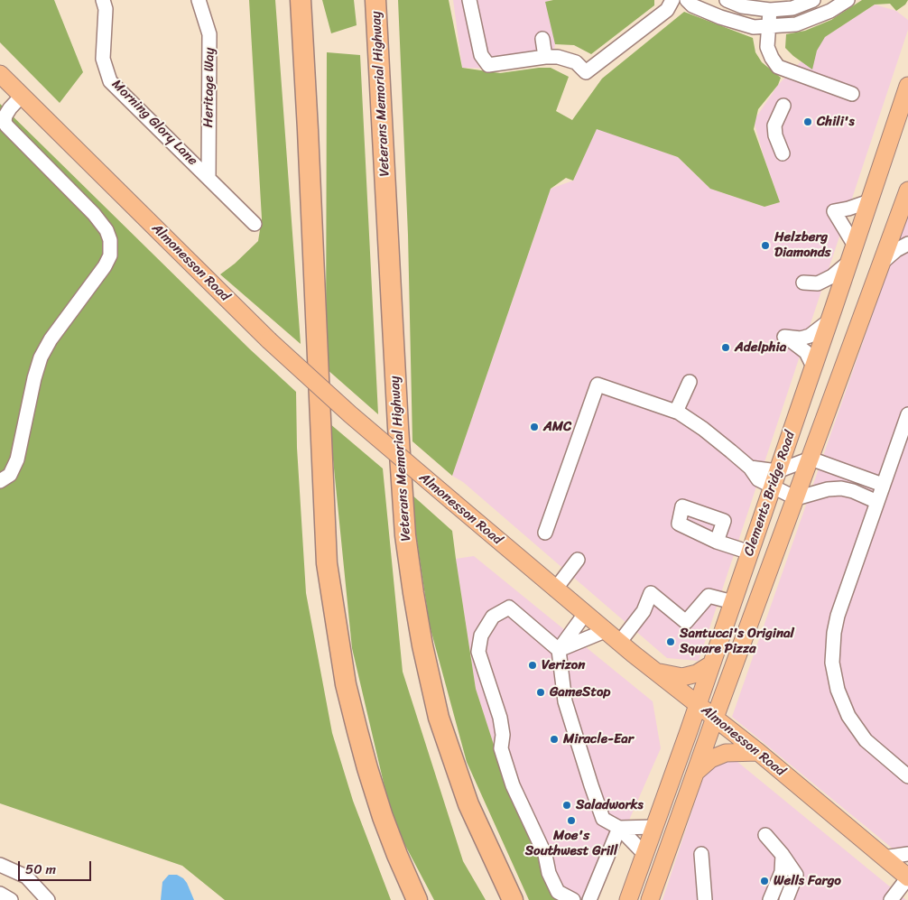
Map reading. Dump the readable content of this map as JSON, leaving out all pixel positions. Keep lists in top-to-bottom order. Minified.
{"streets":{"highway":["Veterans Memorial Highway"],"main road":["Almonesson Road","Clements Bridge Road"],"street":["Heritage Way","Morning Glory Lane"]},"crossings":[["Heritage Way","Morning Glory Lane"],["Almonesson Road","Clements Bridge Road"]],"places":["Chili's","Helzberg Diamonds","Adelphia","AMC","Santucci's Original Square Pizza","Verizon","GameStop","Miracle-Ear","Saladworks","Moe's Southwest Grill","Wells Fargo"],"scale_bar":"50 m"}
